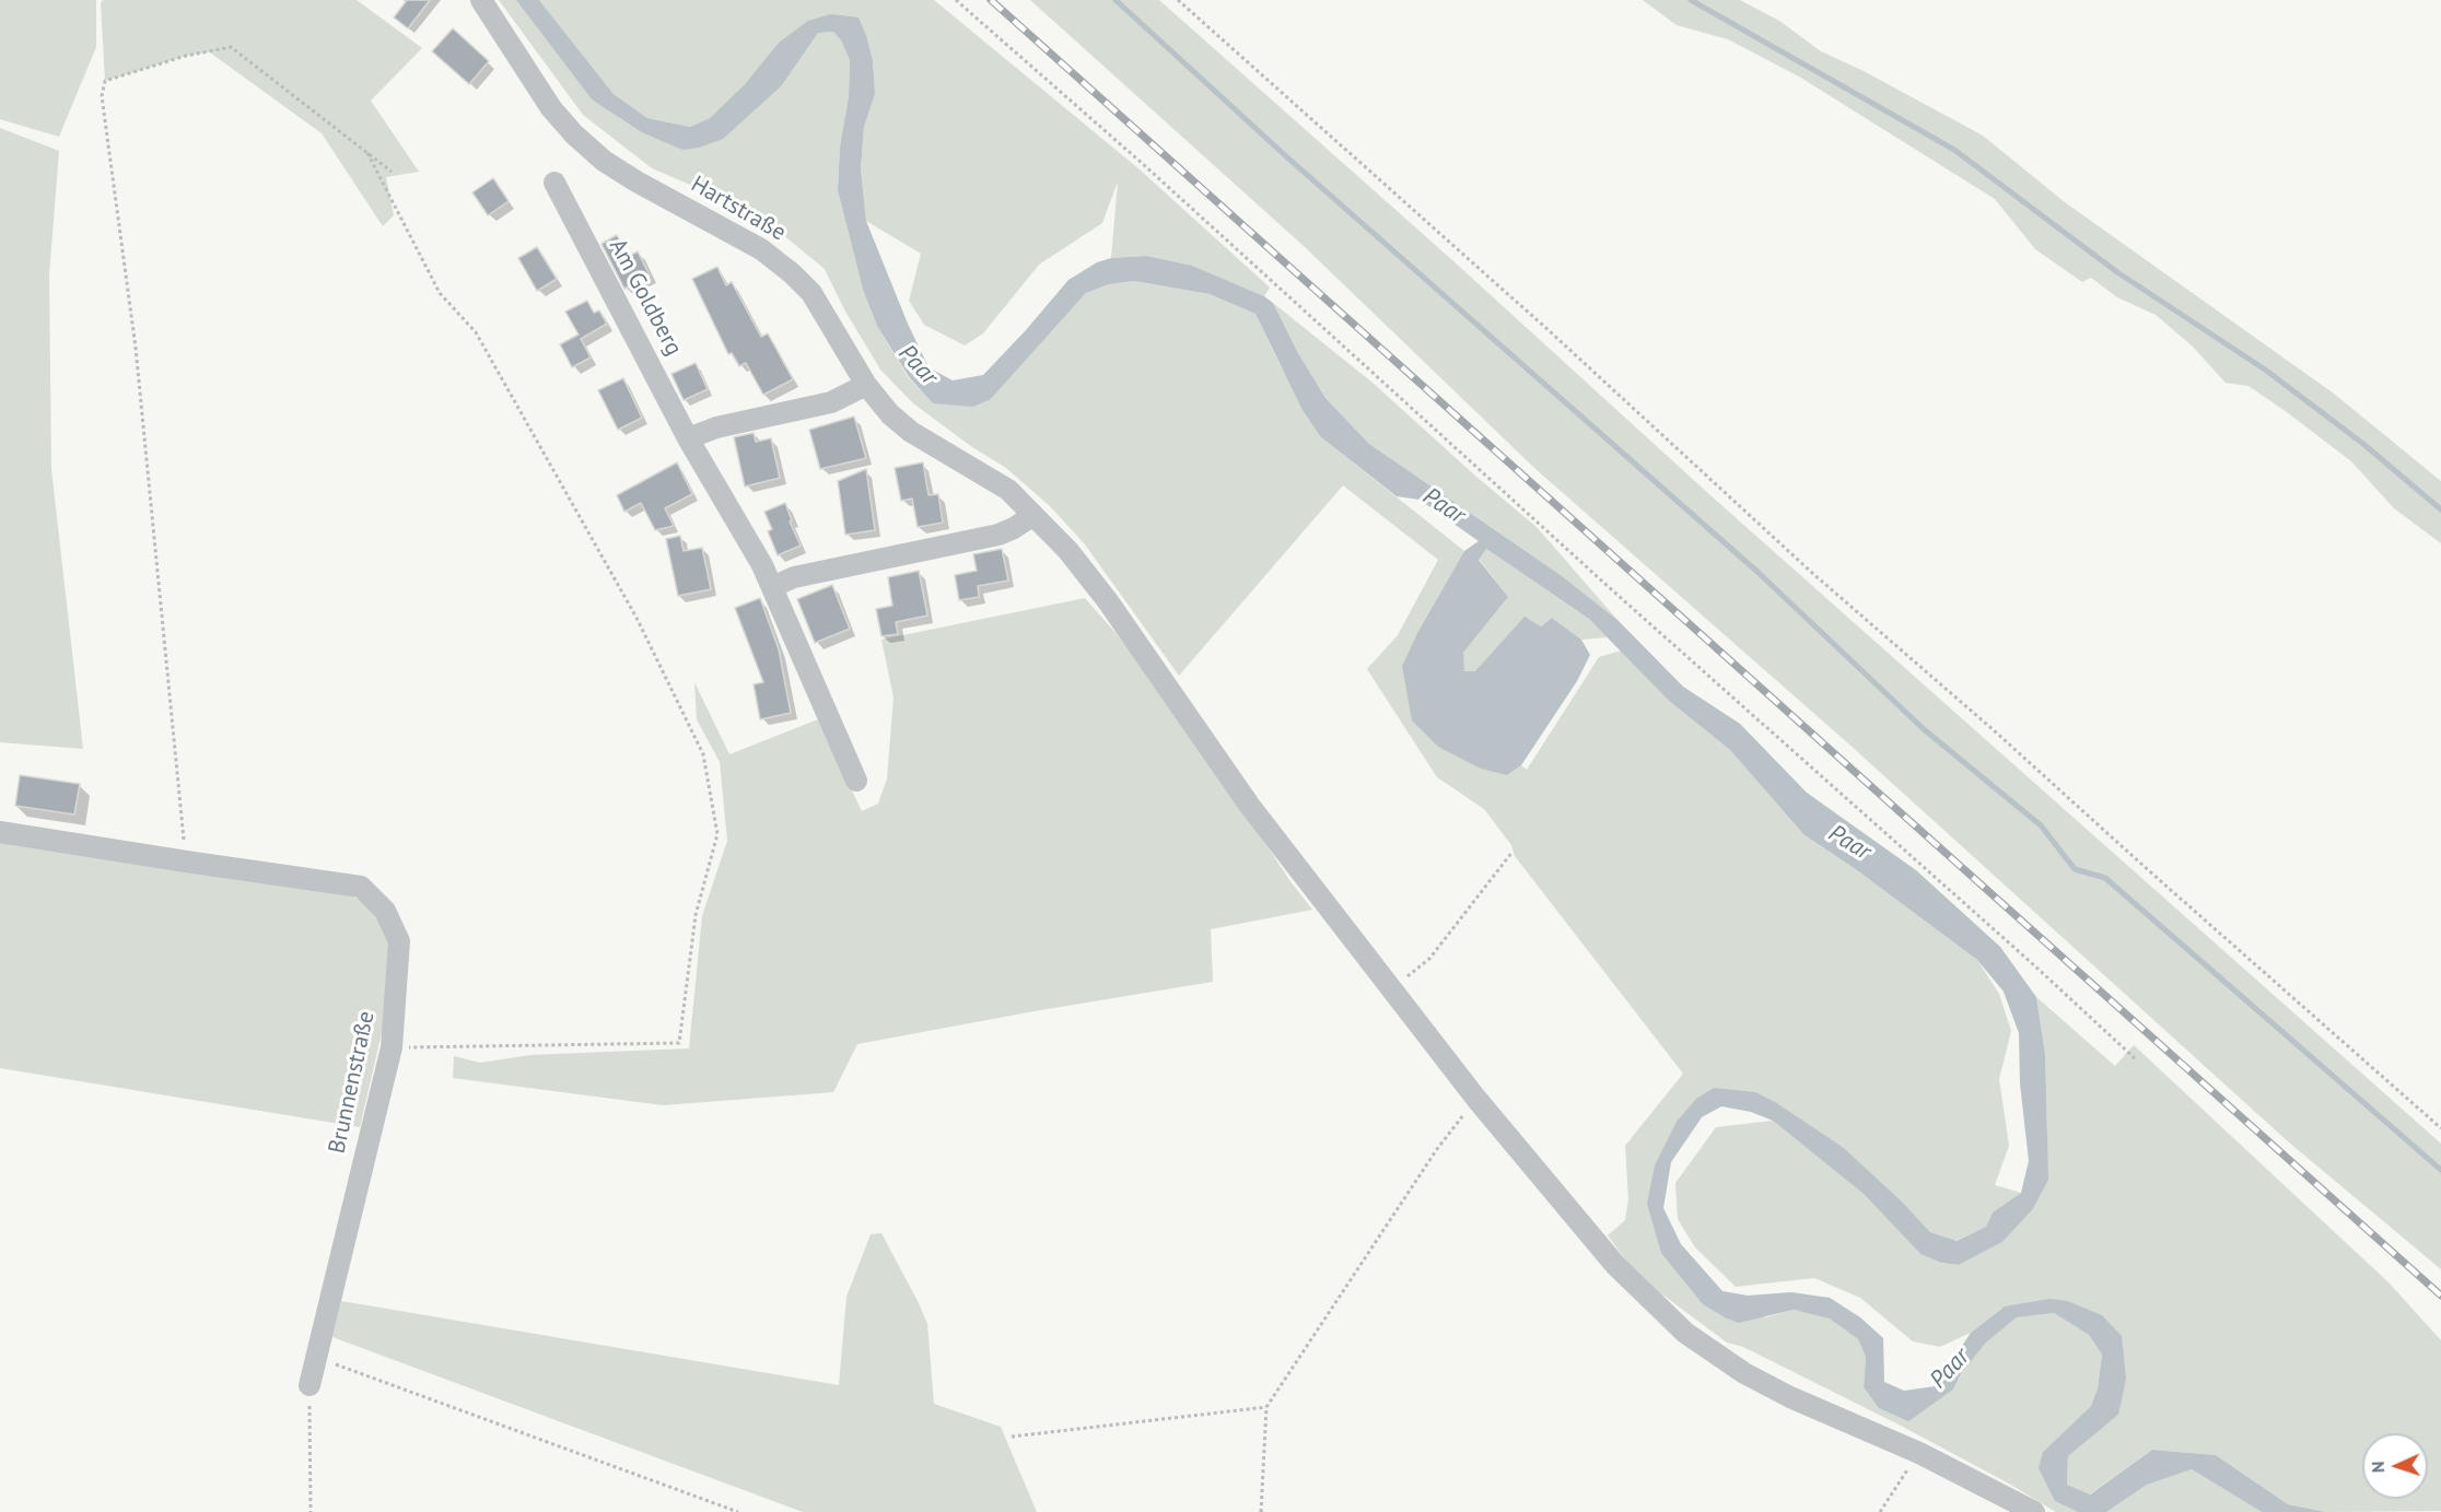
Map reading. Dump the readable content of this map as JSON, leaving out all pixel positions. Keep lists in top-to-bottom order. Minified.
{"streets":{"street":["Hartstraße","Am Goldberg","Brunnenstraße"]},"water":["Paar"],"north":"left"}
